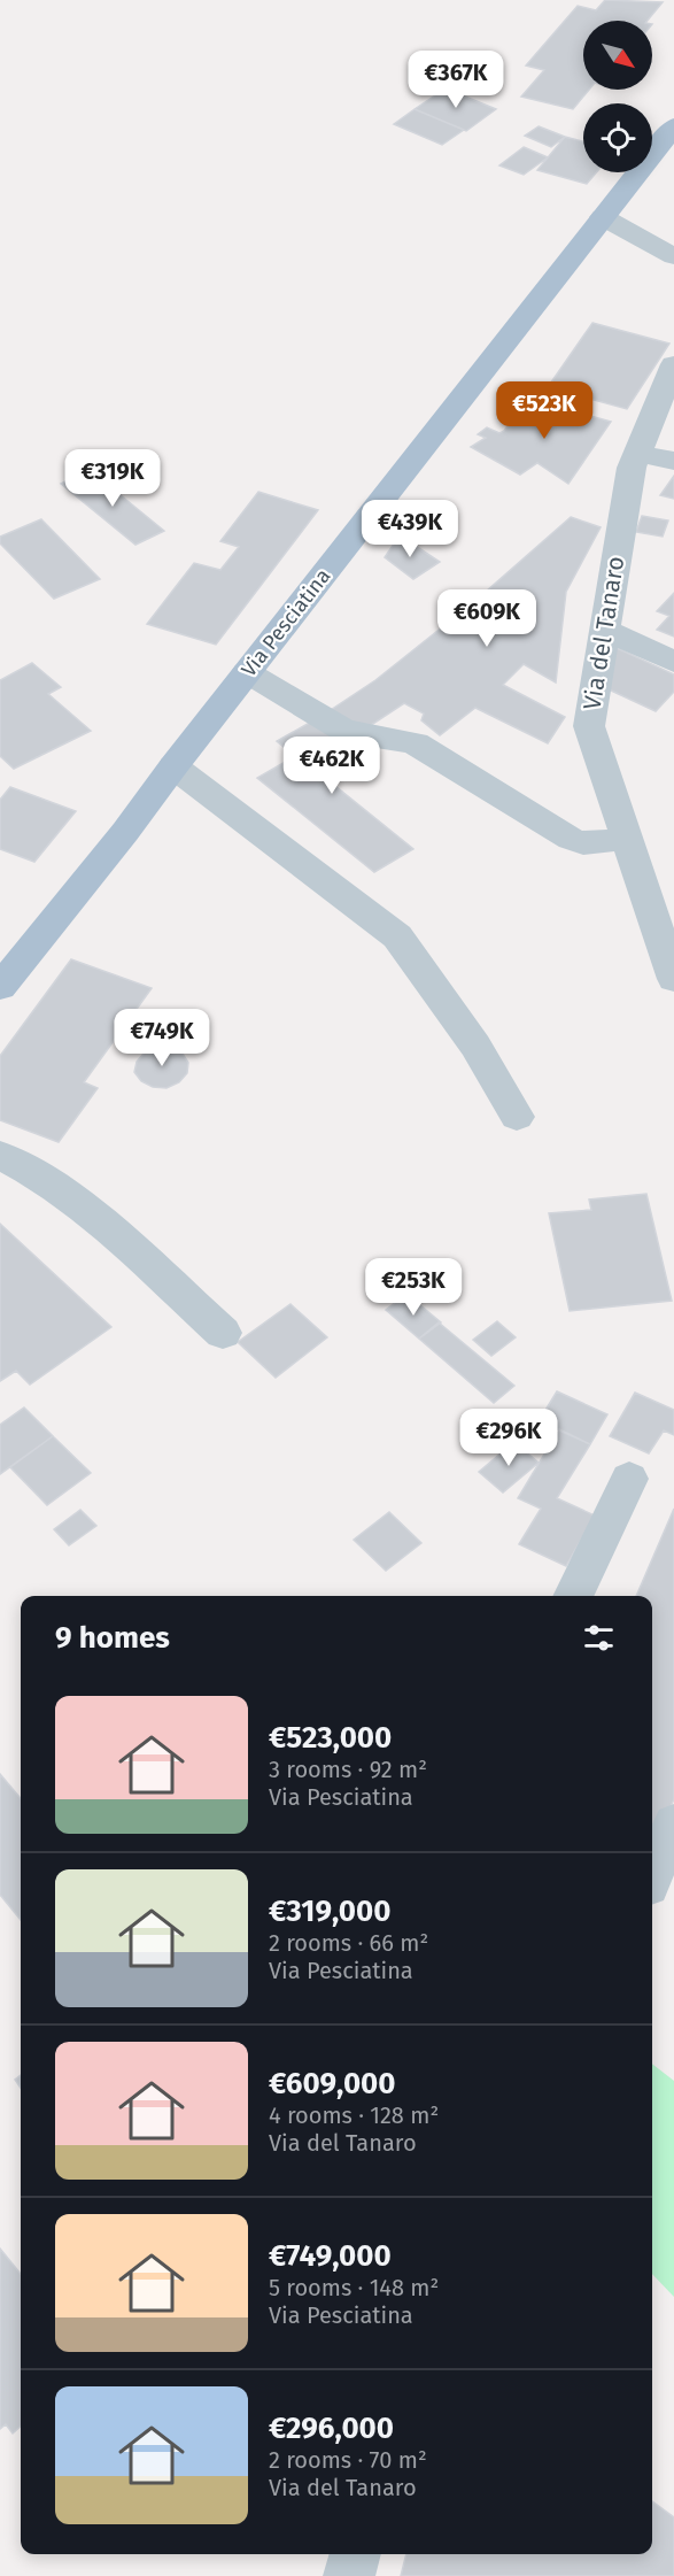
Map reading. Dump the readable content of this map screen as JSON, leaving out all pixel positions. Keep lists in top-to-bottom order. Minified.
{"streets":{"main road":["Via Pesciatina"],"street":["Via del Tanaro"]},"north":"bottom right","page":{"price":["€367K","€523K","€319K","€439K","€609K","€462K","€749K","€253K","€296K"],"heading":"9 homes","list":[{"name":"€523,000","note":"3 rooms · 92 m² · Via Pesciatina"},{"name":"€319,000","note":"2 rooms · 66 m² · Via Pesciatina"},{"name":"€609,000","note":"4 rooms · 128 m² · Via del Tanaro"},{"name":"€749,000","note":"5 rooms · 148 m² · Via Pesciatina"},{"name":"€296,000","note":"2 rooms · 70 m² · Via del Tanaro"}]}}
